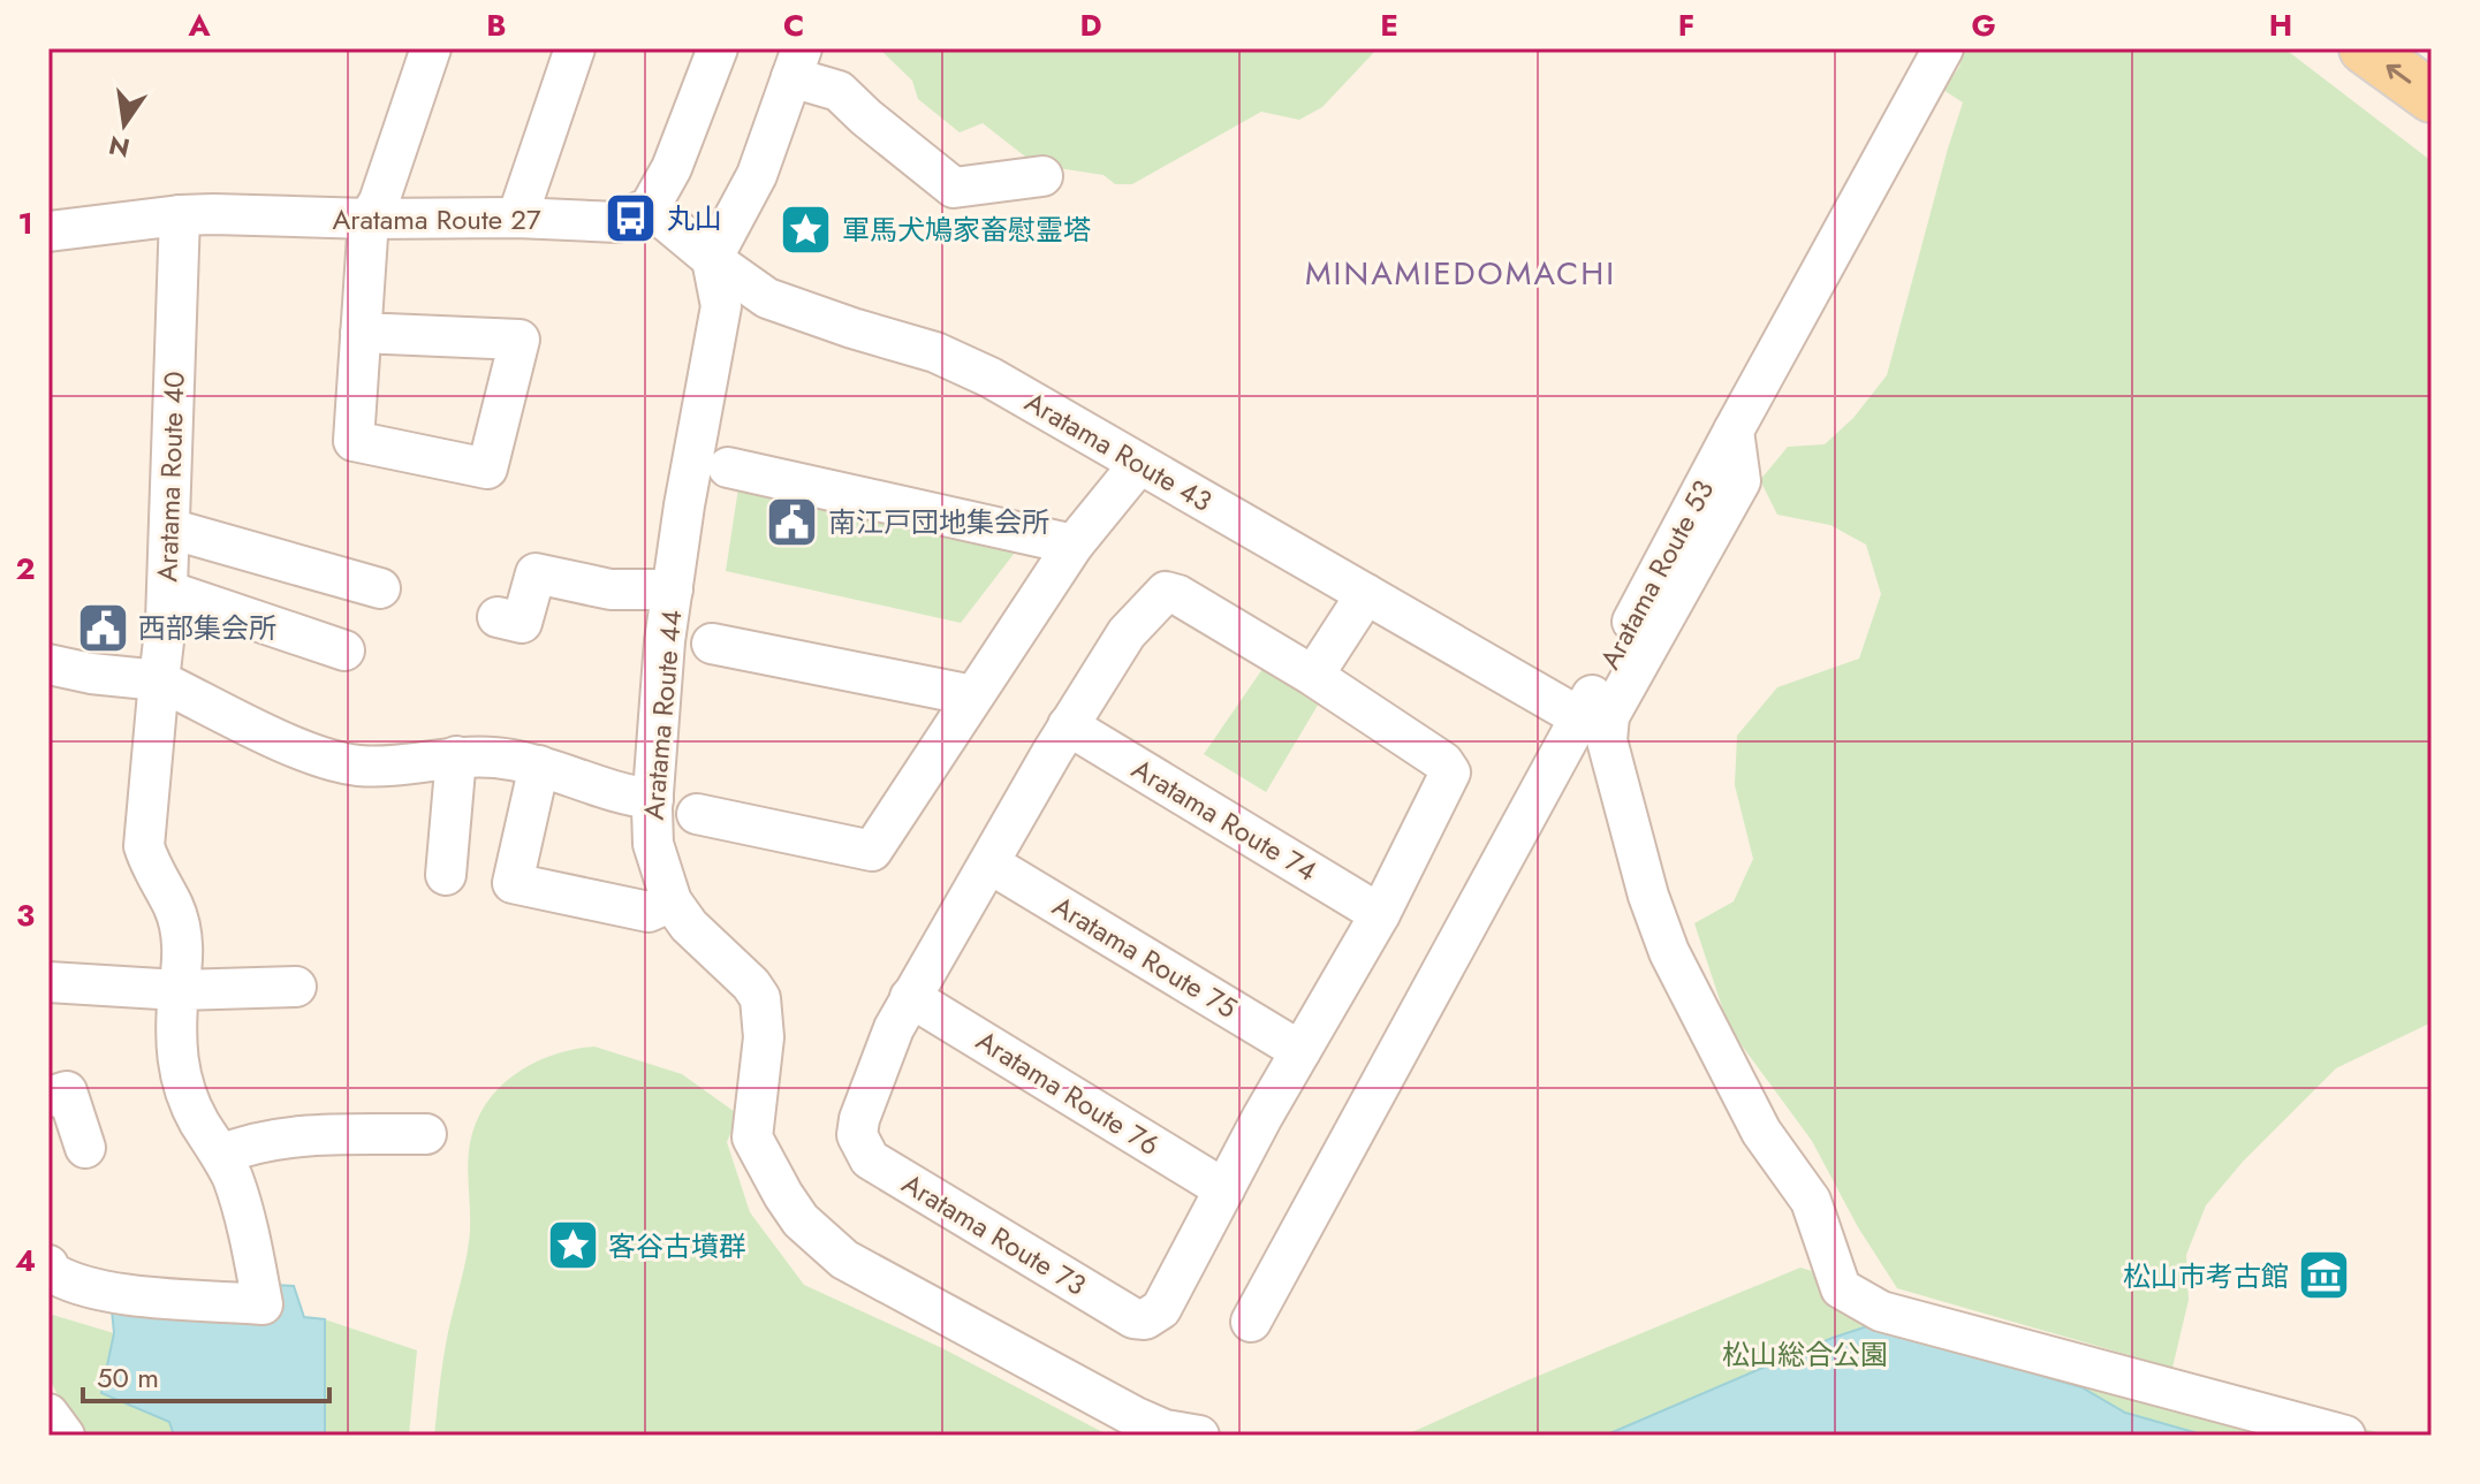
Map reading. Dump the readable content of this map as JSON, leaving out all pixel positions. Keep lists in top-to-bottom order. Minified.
{"streets":{"street":["Aratama Route 27","Aratama Route 43","Aratama Route 40","Aratama Route 53","Aratama Route 44","Aratama Route 74","Aratama Route 75","Aratama Route 76","Aratama Route 73"]},"crossings":[["Aratama Route 27","Aratama Route 43"],["Aratama Route 27","Aratama Route 40"],["Aratama Route 43","Aratama Route 53"],["Aratama Route 43","Aratama Route 44"],["Aratama Route 74","Aratama Route 73"],["Aratama Route 75","Aratama Route 73"],["Aratama Route 76","Aratama Route 73"]],"districts":["MINAMIEDOMACHI"],"parks":["松山総合公園"],"places":{"bus stop":["丸山"],"place":["軍馬犬鳩家畜慰霊塔","客谷古墳群"],"public building":["南江戸団地集会所","西部集会所"],"museum":["松山市考古館"]},"scale_bar":"50 m","north":"bottom","grid":{"columns":["A","B","C","D","E","F","G","H"],"rows":["1","2","3","4"]}}
